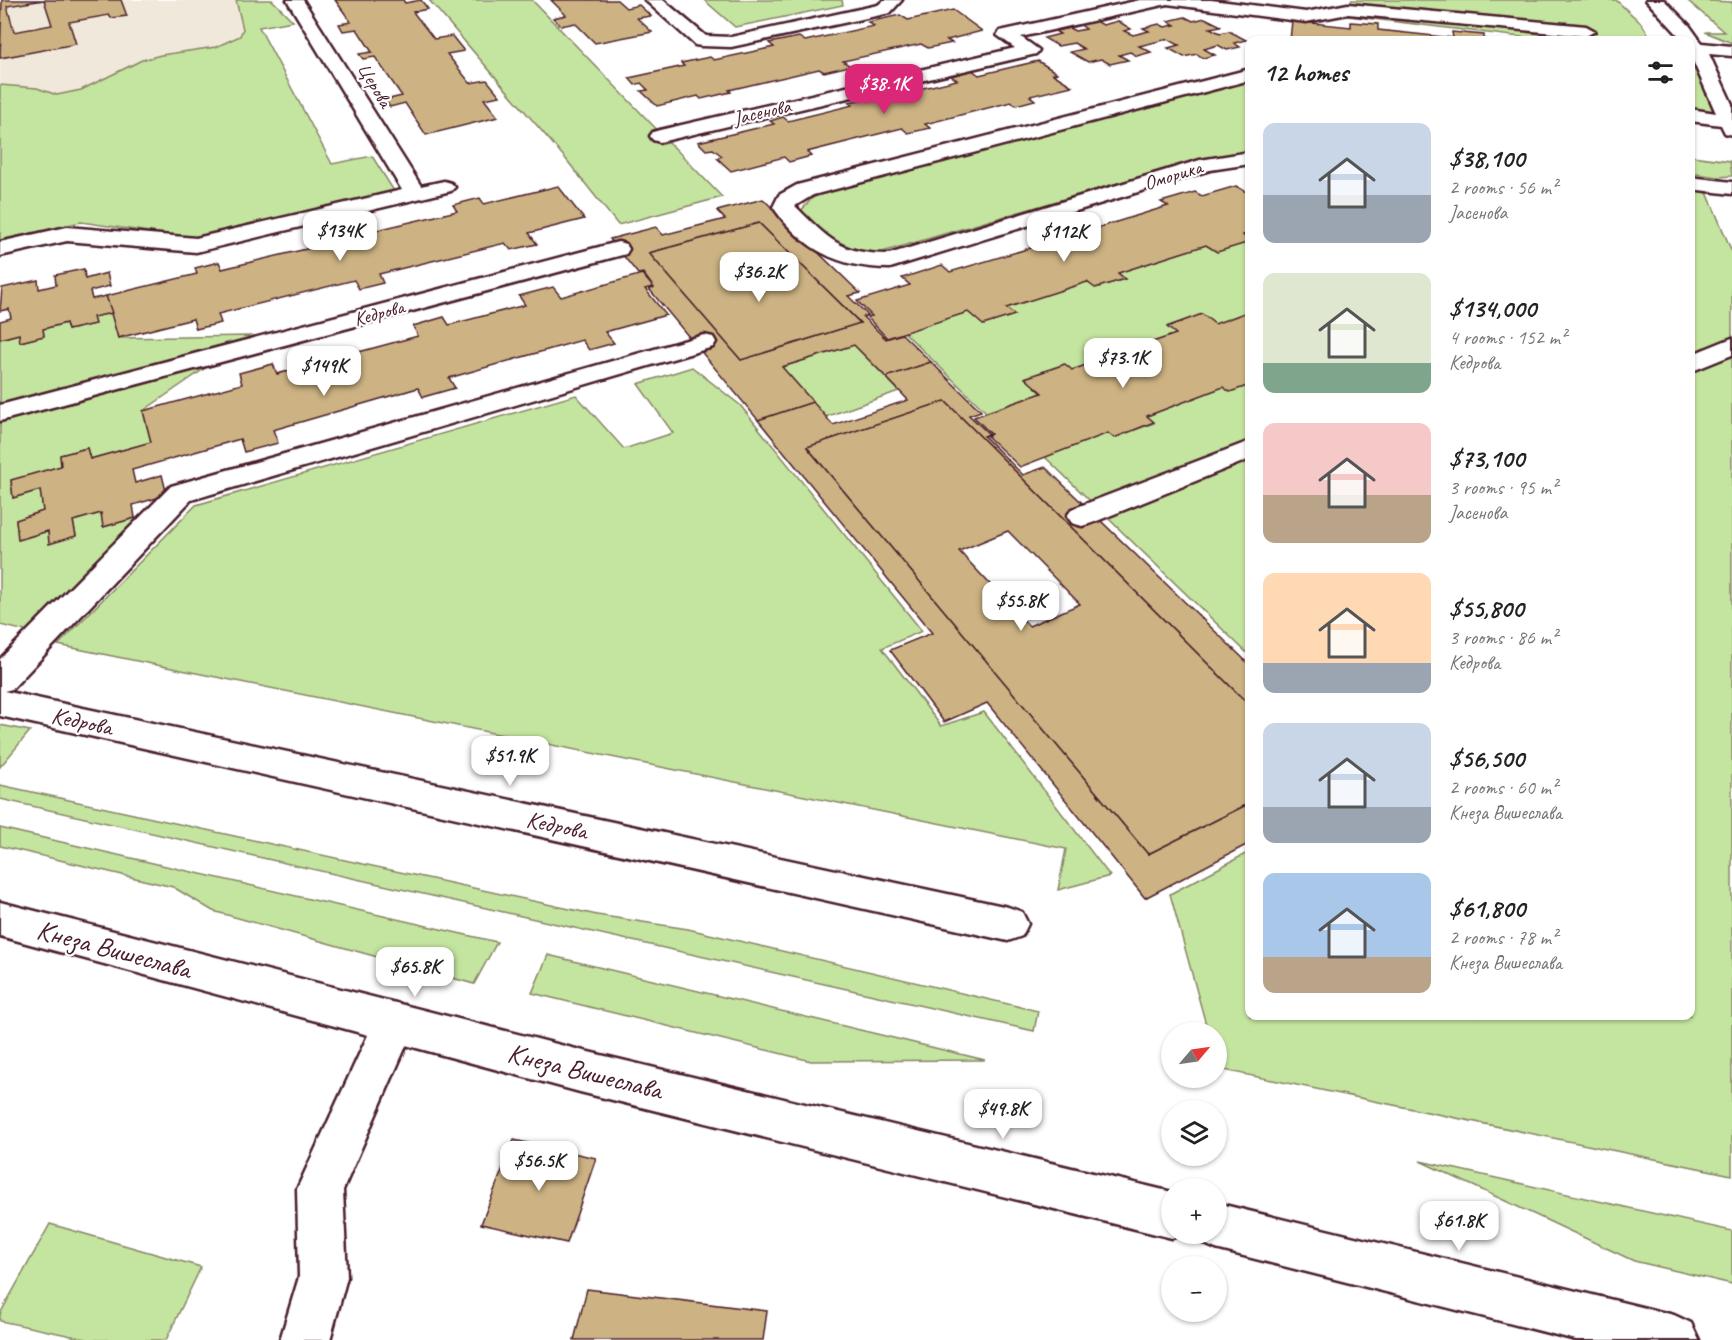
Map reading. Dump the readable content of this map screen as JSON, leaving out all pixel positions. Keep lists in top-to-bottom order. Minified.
{"streets":{"street":["Церова","Јасенова","Оморика","Кедрова","Кнеза Вишеслава"]},"north":"top right","page":{"heading":"12 homes","price":["$38.1K","$134K","$112K","$36.2K","$73.1K","$149K","$55.8K","$51.9K","$65.8K","$49.8K","$56.5K","$61.8K"],"list":[{"name":"$38,100","note":"2 rooms · 56 m² · Јасенова"},{"name":"$134,000","note":"4 rooms · 152 m² · Кедрова"},{"name":"$73,100","note":"3 rooms · 95 m² · Јасенова"},{"name":"$55,800","note":"3 rooms · 86 m² · Кедрова"},{"name":"$56,500","note":"2 rooms · 60 m² · Кнеза Вишеслава"},{"name":"$61,800","note":"2 rooms · 78 m² · Кнеза Вишеслава"}],"map_buttons":["+","−"]}}
